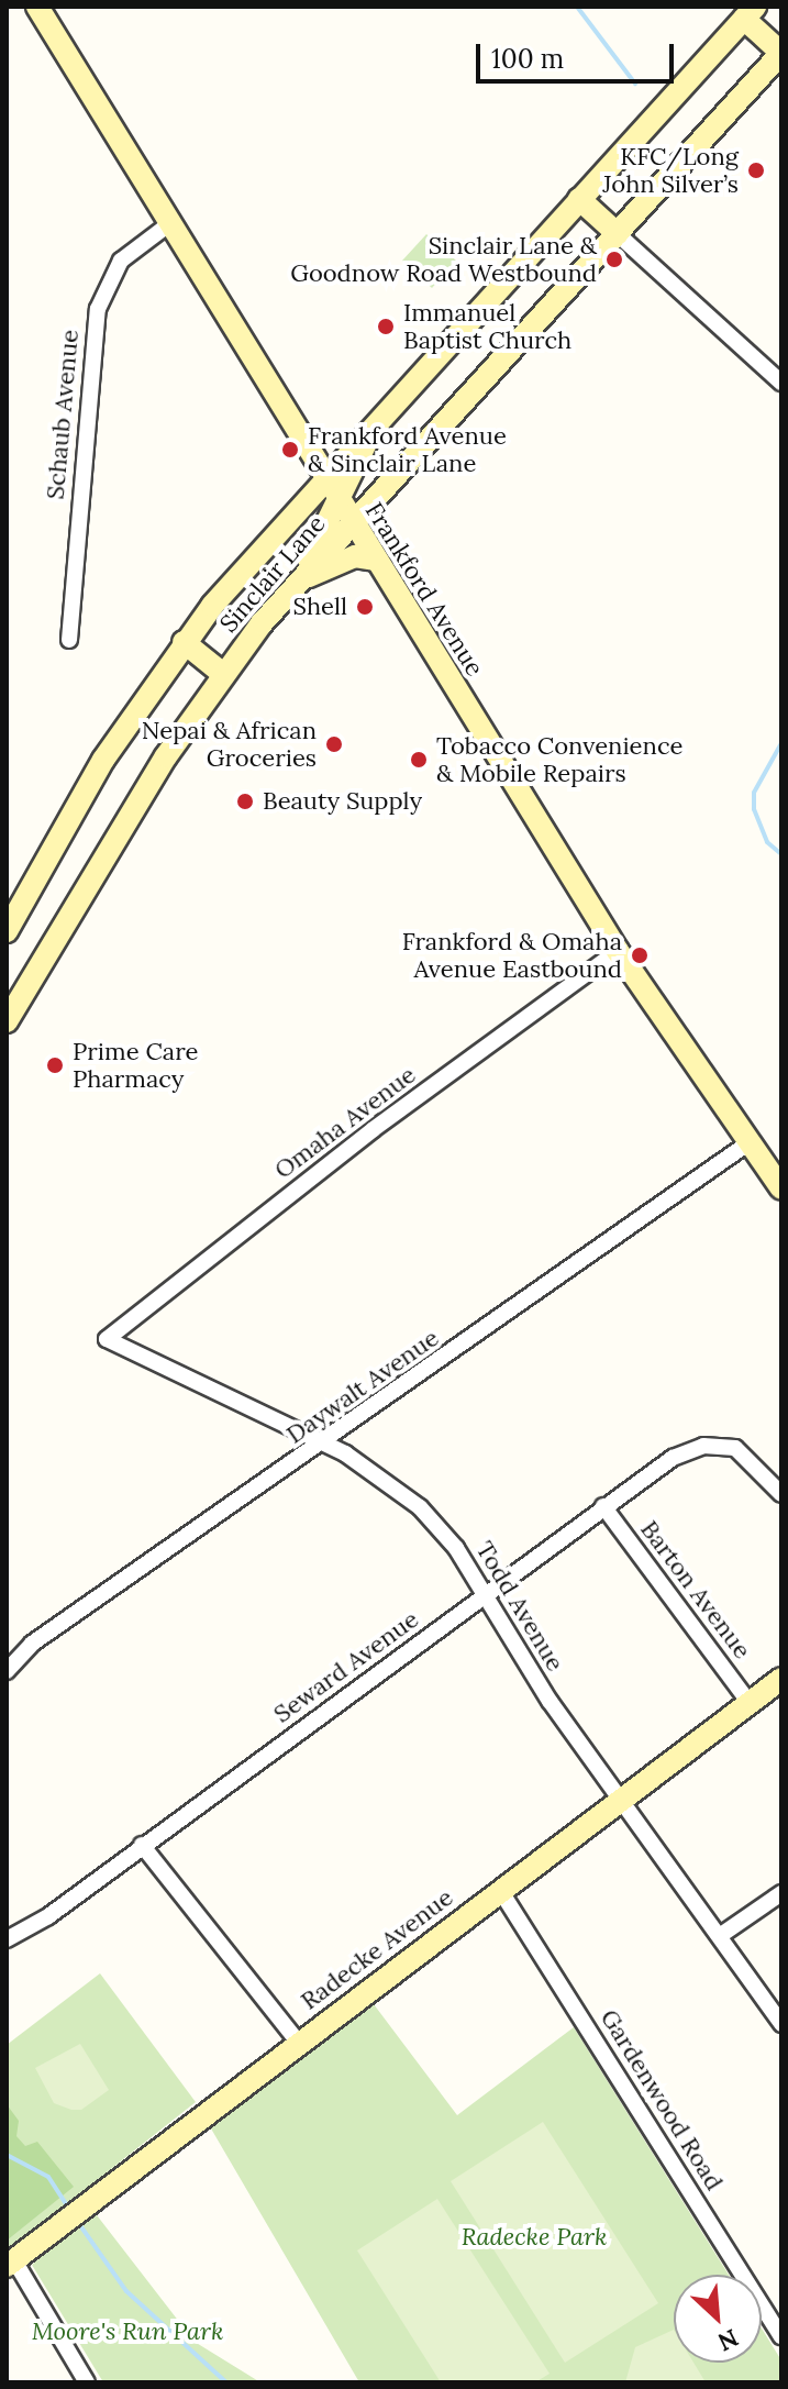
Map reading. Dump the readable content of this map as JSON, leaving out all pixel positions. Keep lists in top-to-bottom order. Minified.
{"streets":{"street":["Schaub Avenue","Sinclair Lane","Frankford Avenue","Omaha Avenue","Daywalt Avenue","Barton Avenue","Todd Avenue","Seward Avenue","Radecke Avenue","Gardenwood Road"]},"crossings":[["Schaub Avenue","Frankford Avenue"],["Sinclair Lane","Frankford Avenue"],["Frankford Avenue","Omaha Avenue"],["Frankford Avenue","Daywalt Avenue"],["Omaha Avenue","Todd Avenue"],["Daywalt Avenue","Todd Avenue"],["Barton Avenue","Seward Avenue"],["Barton Avenue","Radecke Avenue"],["Todd Avenue","Seward Avenue"],["Todd Avenue","Radecke Avenue"],["Radecke Avenue","Gardenwood Road"]],"parks":["Radecke Park","Moore's Run Park"],"places":["KFC/Long John Silver’s","Sinclair Lane & Goodnow Road Westbound","Immanuel Baptist Church","Frankford Avenue & Sinclair Lane","Shell","Nepai & African Groceries","Tobacco Convenience & Mobile Repairs","Beauty Supply","Frankford & Omaha Avenue Eastbound","Prime Care Pharmacy"],"scale_bar":"100 m","north":"bottom right"}
